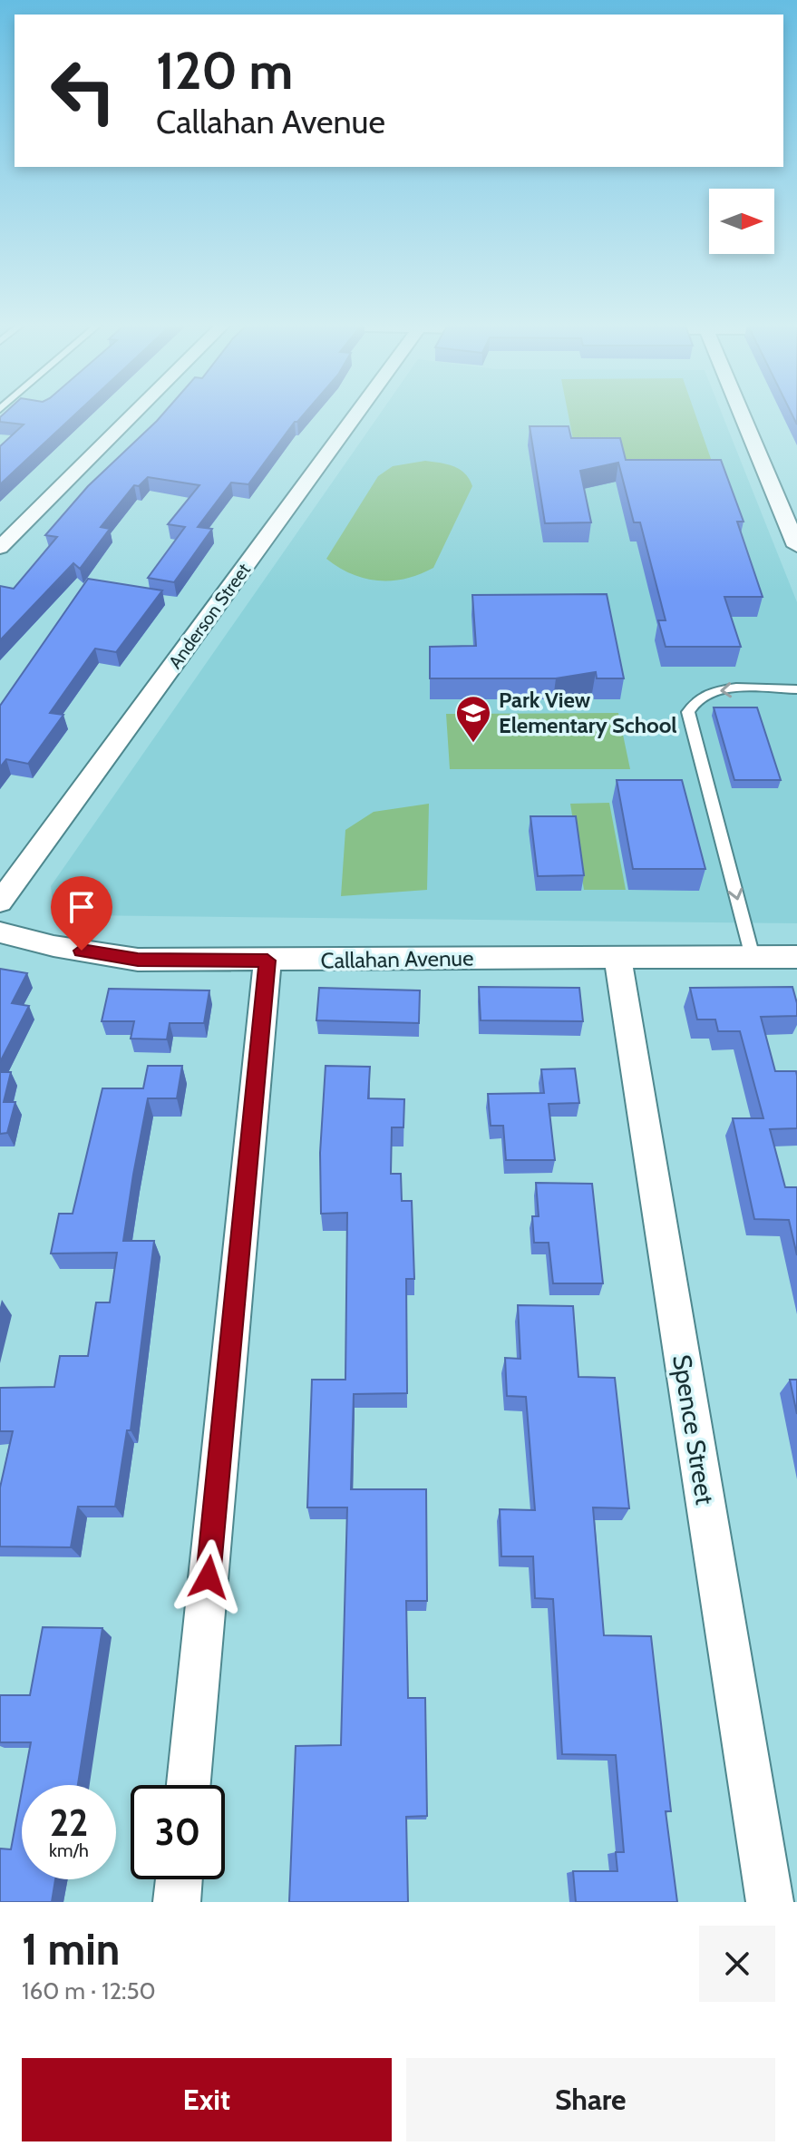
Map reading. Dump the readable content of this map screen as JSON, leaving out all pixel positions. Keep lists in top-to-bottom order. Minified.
{"streets":{"street":["Anderson Street","Callahan Avenue","Spence Street"]},"crossings":[["Callahan Avenue","Spence Street"]],"places":{"school or university":["Park View Elementary School"]},"north":"right","page":{"turn":["120 m","Callahan Avenue"],"speed":"22 km/h","limit":"30","heading":["1 min","160 m · 12:50"],"buttons":["Exit","Share"]}}
